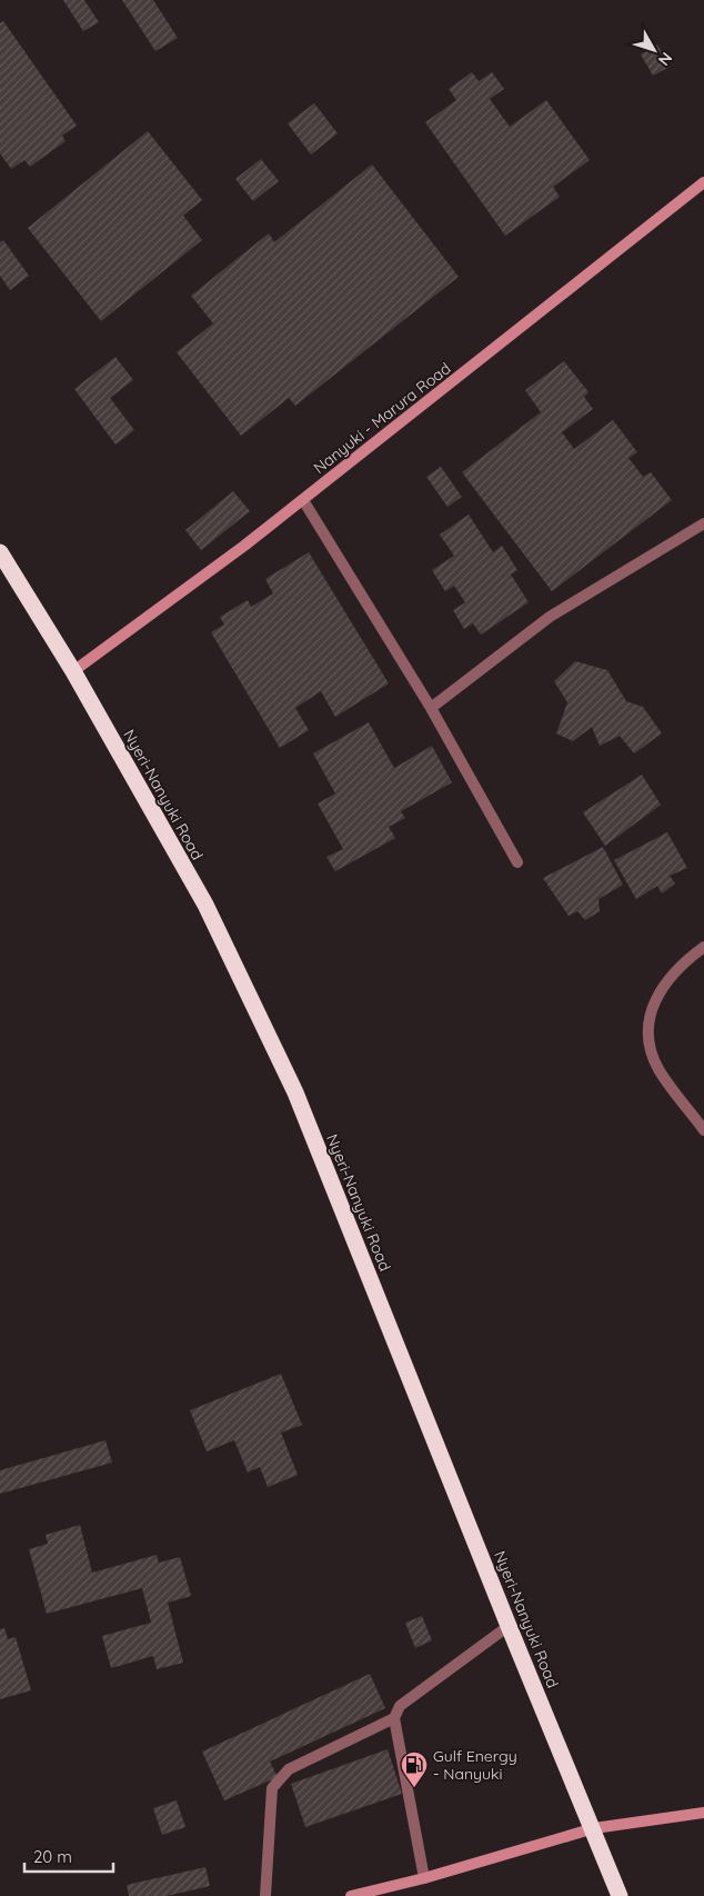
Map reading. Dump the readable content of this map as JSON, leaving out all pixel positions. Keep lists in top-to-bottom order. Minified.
{"streets":{"highway":["Nyeri-Nanyuki Road"],"street":["Nanyuki - Marura Road"]},"crossings":[["Nanyuki - Marura Road","Nyeri-Nanyuki Road"]],"places":{"fuel station":["Gulf Energy - Nanyuki"]},"scale_bar":"20 m","north":"bottom right"}
